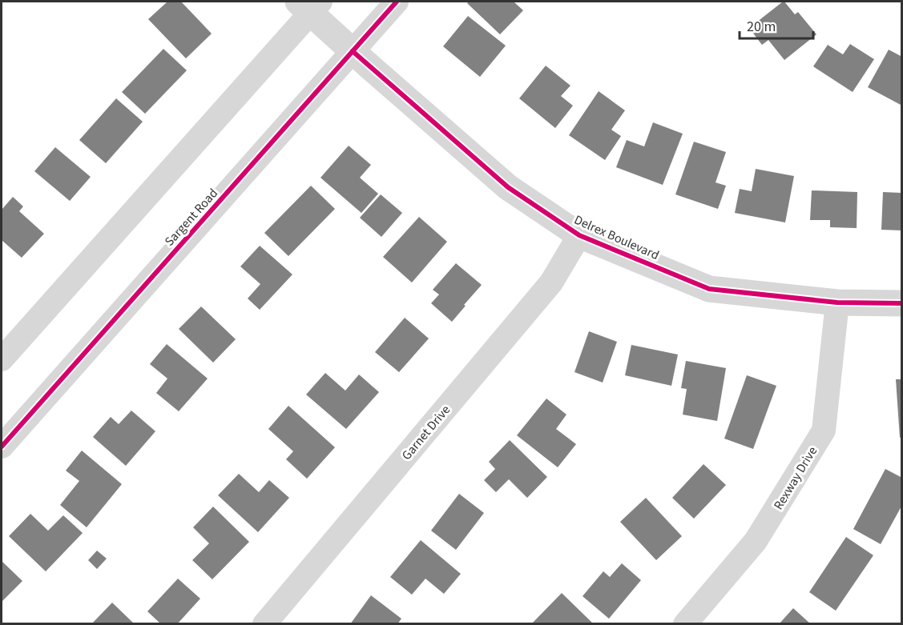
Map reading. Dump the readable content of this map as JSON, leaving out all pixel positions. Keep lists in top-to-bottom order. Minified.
{"streets":{"street":["Sargent Road","Delrex Boulevard","Garnet Drive","Rexway Drive"]},"crossings":[["Sargent Road","Delrex Boulevard"],["Delrex Boulevard","Garnet Drive"],["Delrex Boulevard","Rexway Drive"]],"scale_bar":"20 m"}
